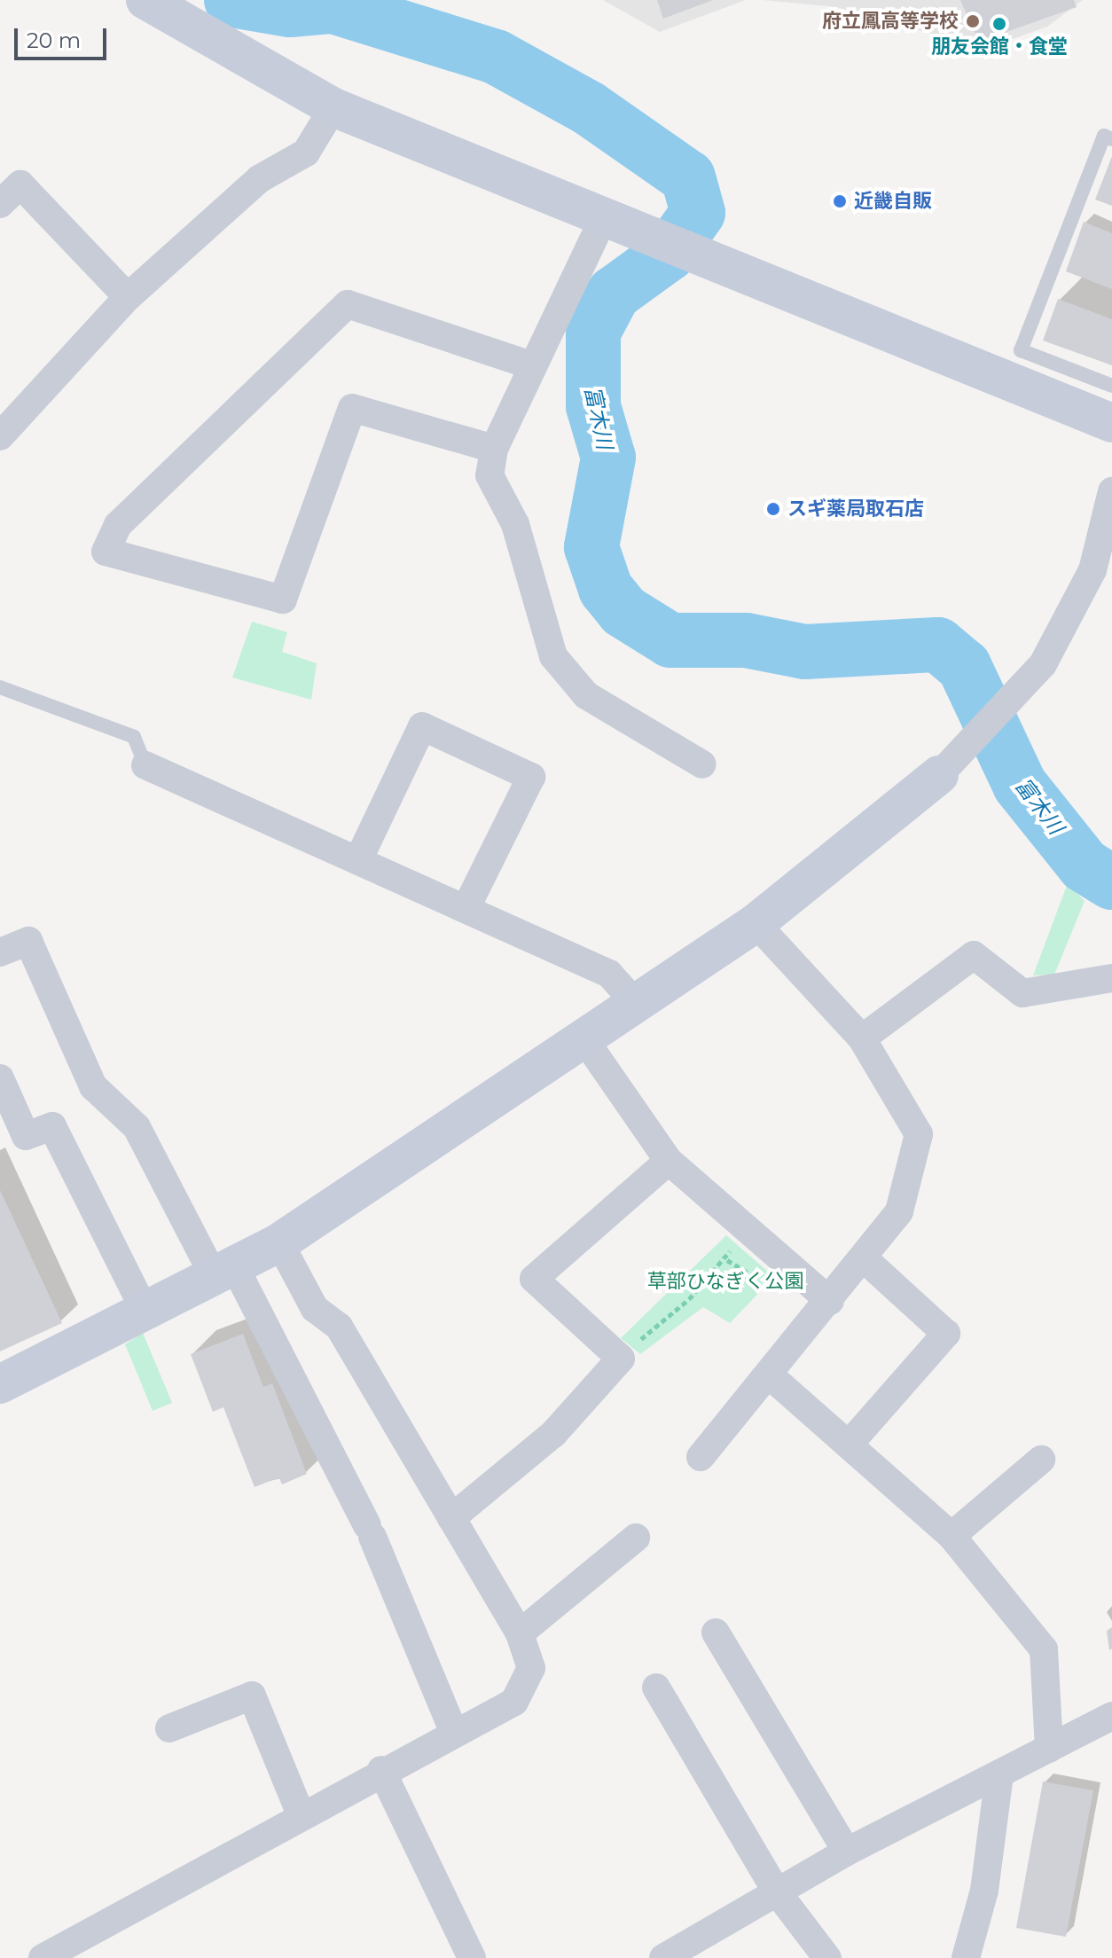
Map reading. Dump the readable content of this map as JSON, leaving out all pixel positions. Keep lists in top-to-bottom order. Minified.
{"water":["富木川"],"parks":["草部ひなぎく公園"],"places":["府立鳳高等学校","朋友会館・食堂","近畿自販","スギ薬局取石店"],"scale_bar":"20 m"}
